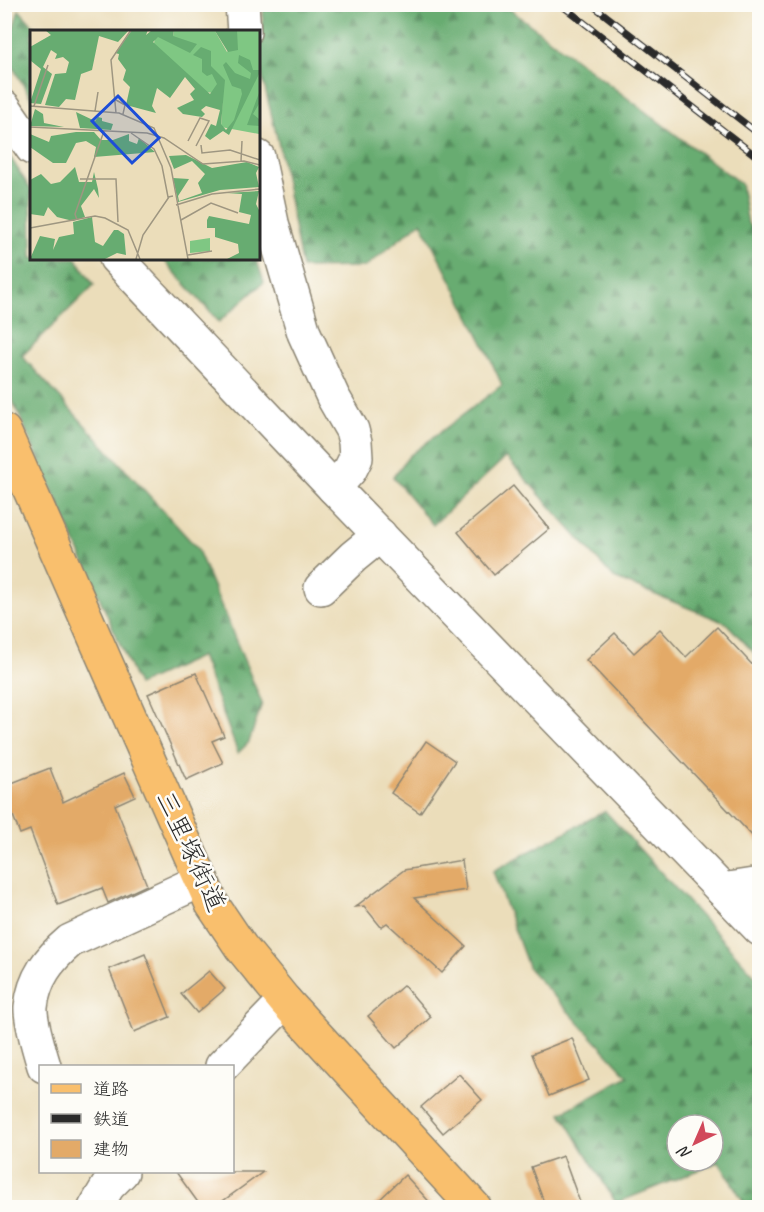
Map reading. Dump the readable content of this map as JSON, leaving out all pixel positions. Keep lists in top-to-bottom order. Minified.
{"streets":{"main road":["三里塚街道"]},"legend":["道路","鉄道","建物"],"north":"bottom left"}
